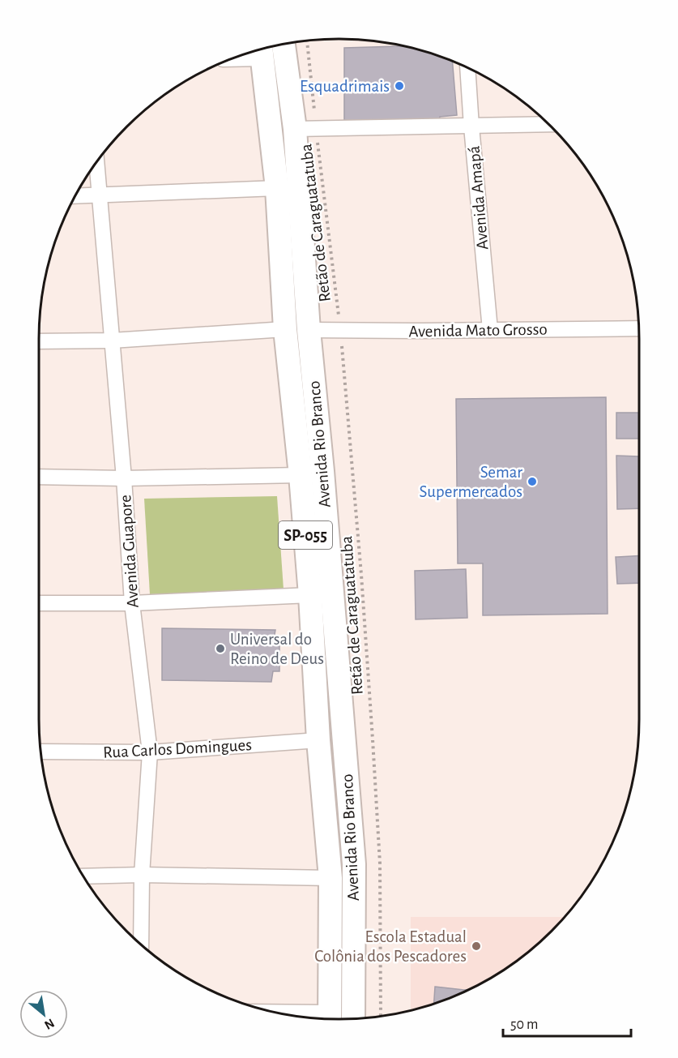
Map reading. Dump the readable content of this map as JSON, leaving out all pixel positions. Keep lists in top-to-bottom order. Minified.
{"streets":{"main road":["Avenida Rio Branco","SP-055"],"street":["Avenida Amapá","Avenida Mato Grosso","Avenida Guapore","Rua Carlos Domingues"],"path":["Retão de Caraguatatuba"]},"crossings":[["Avenida Amapá","Avenida Mato Grosso"],["Retão de Caraguatatuba","Avenida Mato Grosso"],["Retão de Caraguatatuba","Avenida Rio Branco"],["Avenida Mato Grosso","Avenida Rio Branco"],["Avenida Rio Branco","Rua Carlos Domingues"],["Avenida Guapore","Rua Carlos Domingues"]],"places":["Esquadrimais","Semar Supermercados","Universal do Reino de Deus","Escola Estadual Colônia dos Pescadores"],"scale_bar":"50 m","north":"bottom right"}
